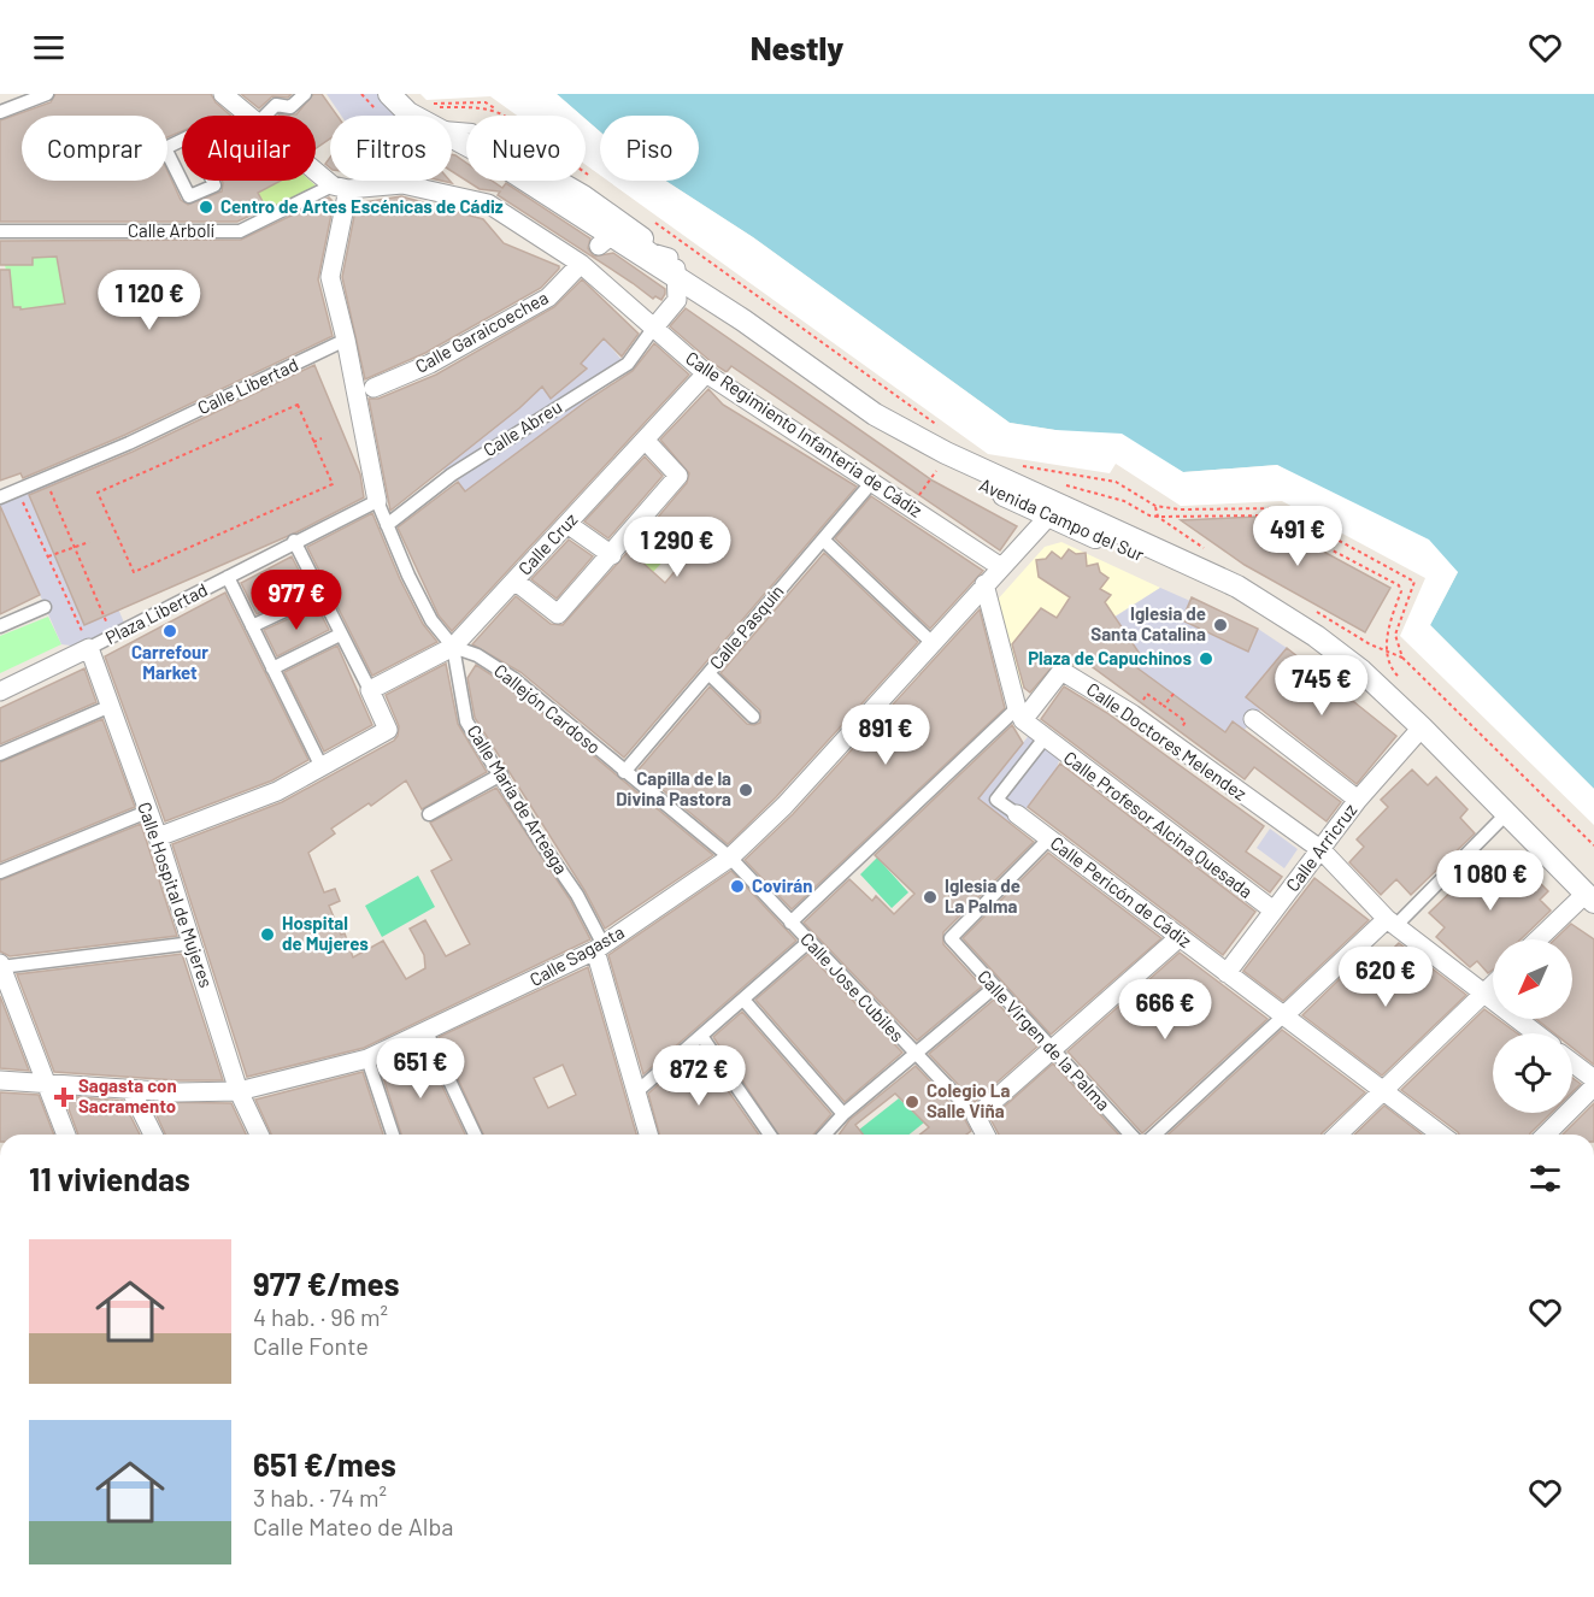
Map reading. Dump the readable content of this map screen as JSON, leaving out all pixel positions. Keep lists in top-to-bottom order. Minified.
{"streets":{"street":["Calle Arbolí","Calle Garaicoechea","Calle Libertad","Calle Abreu","Calle Regimiento Infanteria de Cádiz","Avenida Campo del Sur","Calle Cruz","Plaza Libertad","Calle Pasquín","Callejón Cardoso","Calle Doctores Melendez","Calle María de Arteaga","Calle Profesor Alcina Quesada","Calle Arricruz","Calle Pericón de Cádiz","Calle Hospital de Mujeres","Calle Sagasta","Calle Jose Cubiles","Calle Virgen de la Palma"]},"crossings":[["Calle Arbolí","Calle Regimiento Infanteria de Cádiz"],["Calle Garaicoechea","Calle Regimiento Infanteria de Cádiz"],["Calle Abreu","Calle Regimiento Infanteria de Cádiz"],["Calle Abreu","Callejón Cardoso"],["Calle Regimiento Infanteria de Cádiz","Calle Cruz"],["Calle Regimiento Infanteria de Cádiz","Calle Pasquín"],["Calle Regimiento Infanteria de Cádiz","Calle Sagasta"],["Avenida Campo del Sur","Calle Arricruz"],["Avenida Campo del Sur","Calle Sagasta"],["Calle Cruz","Callejón Cardoso"],["Calle Cruz","Calle María de Arteaga"],["Plaza Libertad","Callejón Cardoso"],["Plaza Libertad","Calle Hospital de Mujeres"],["Calle Pasquín","Callejón Cardoso"],["Callejón Cardoso","Calle María de Arteaga"],["Callejón Cardoso","Calle Sagasta"],["Callejón Cardoso","Calle Jose Cubiles"],["Calle Doctores Melendez","Calle Profesor Alcina Quesada"],["Calle Doctores Melendez","Calle Arricruz"],["Calle María de Arteaga","Calle Sagasta"],["Calle Profesor Alcina Quesada","Calle Arricruz"],["Calle Profesor Alcina Quesada","Calle Pericón de Cádiz"],["Calle Arricruz","Calle Pericón de Cádiz"],["Calle Pericón de Cádiz","Calle Virgen de la Palma"],["Calle Hospital de Mujeres","Calle Sagasta"],["Calle Sagasta","Calle Jose Cubiles"]],"places":{"other":["Centro de Artes Escénicas de Cádiz","Iglesia de Santa Catalina","Carrefour Market","Plaza de Capuchinos","Capilla de la Divina Pastora","Covirán","Iglesia de La Palma","Hospital de Mujeres","Colegio La Salle Viña"],"health":["Sagasta con Sacramento"]},"north":"bottom left","page":{"header":"Nestly","chip":["Comprar","Alquilar","Filtros","Nuevo","Piso"],"price":["1 120 €","491 €","1 290 €","977 €","745 €","891 €","1 080 €","620 €","666 €","651 €","872 €"],"heading":"11 viviendas","list":[{"name":"977 €/mes","note":"4 hab. · 96 m² · Calle Fonte"},{"name":"651 €/mes","note":"3 hab. · 74 m² · Calle Mateo de Alba"}]}}
